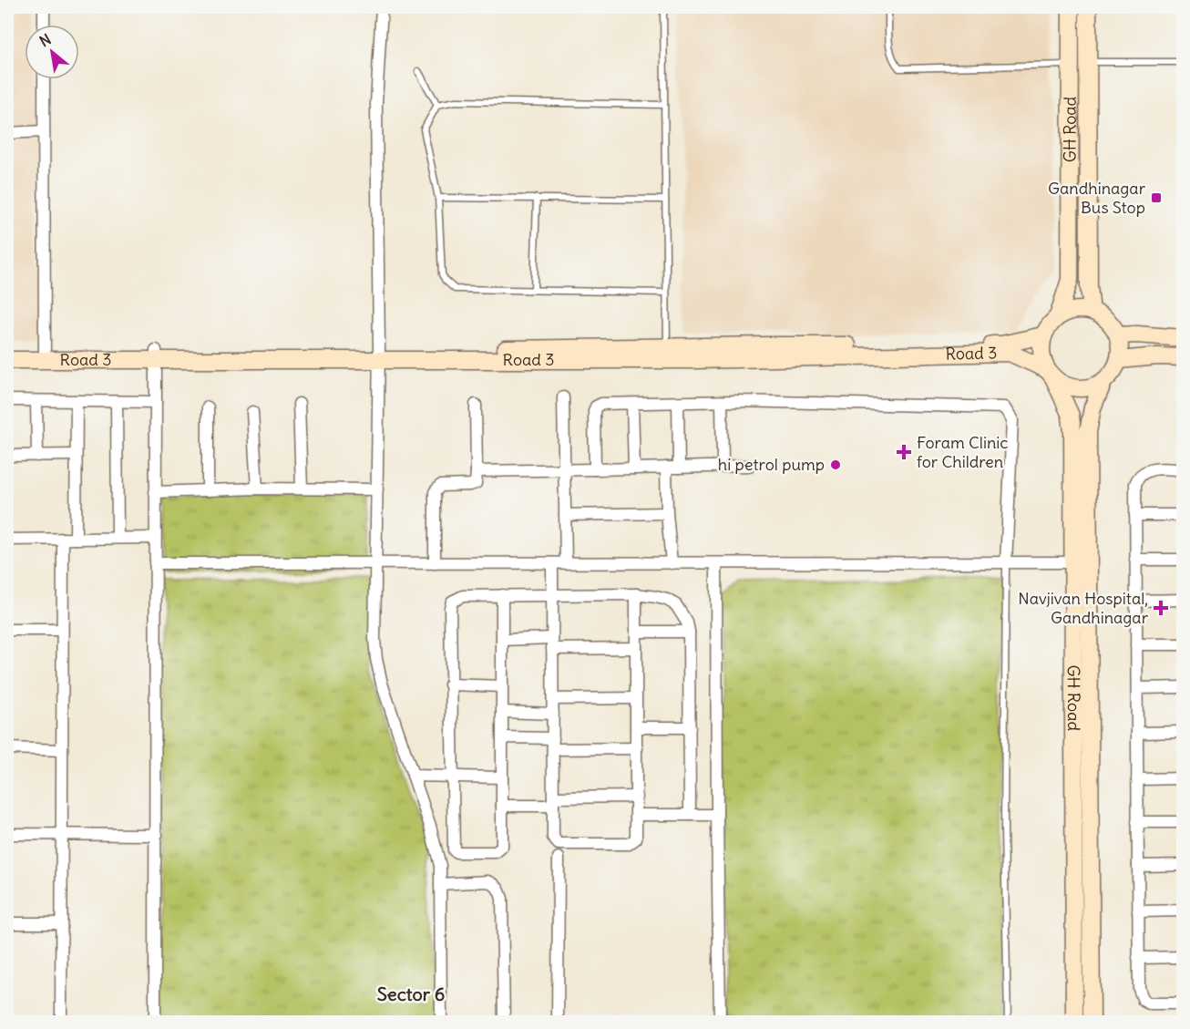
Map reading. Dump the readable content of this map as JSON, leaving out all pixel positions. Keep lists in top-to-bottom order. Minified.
{"streets":{"main road":["GH Road","Road 3"]},"crossings":[["GH Road","Road 3"]],"districts":["Sector 6"],"places":{"transit":["Gandhinagar Bus Stop"],"health":["Foram Clinic for Children","Navjivan Hospital, Gandhinagar"],"other":["hi petrol pump"]},"north":"top left"}
